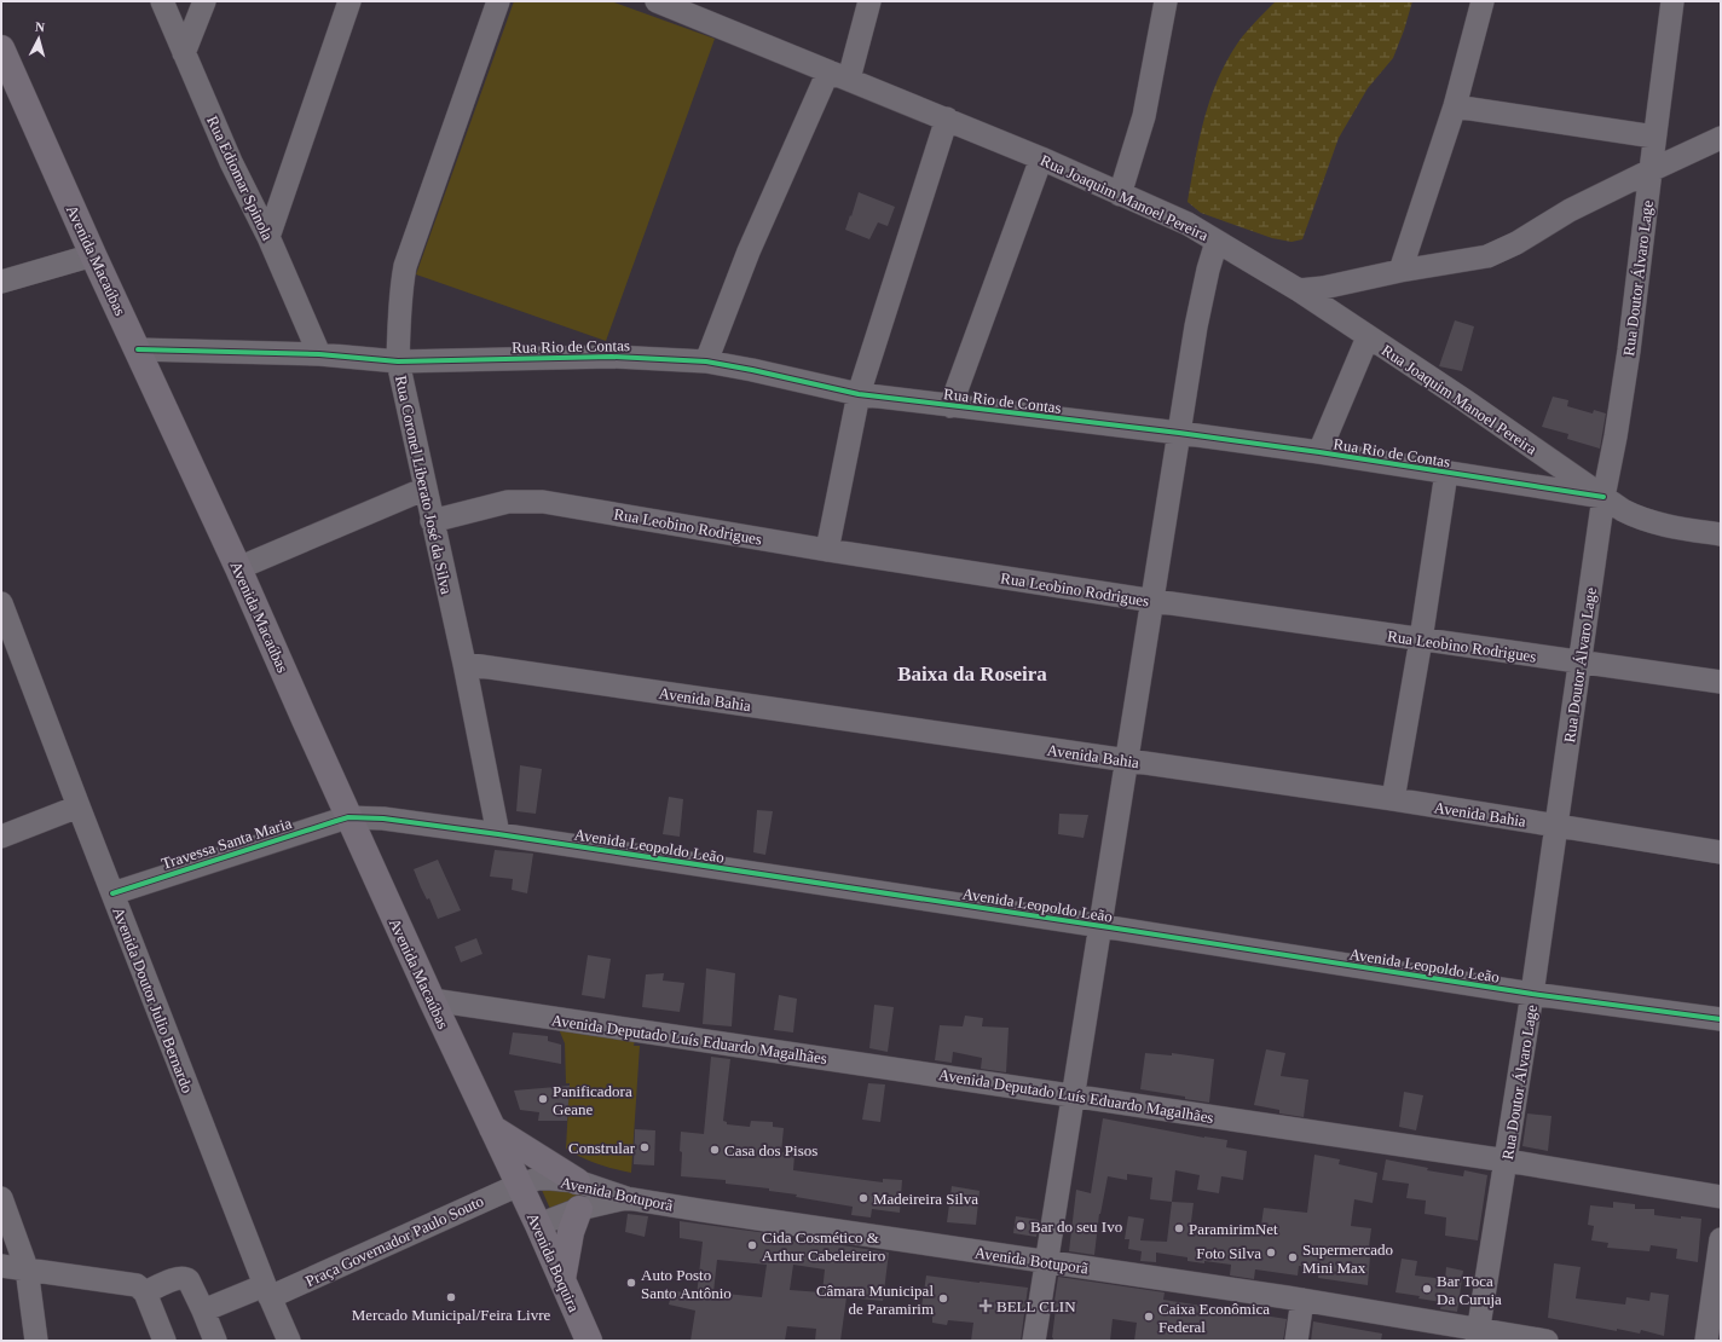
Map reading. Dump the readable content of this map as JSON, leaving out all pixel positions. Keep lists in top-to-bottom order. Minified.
{"streets":{"main road":["Avenida Macaúbas","Avenida Boquira"],"street":["Rua Ediomar Spinola","Rua Joaquim Manoel Pereira","Rua Doutor Álvaro Lage","Rua Rio de Contas","Rua Coronel Liberato José da Silva","Rua Leobino Rodrigues","Avenida Bahia","Travessa Santa Maria","Avenida Leopoldo Leão","Avenida Doutor Julio Bernardo","Avenida Deputado Luís Eduardo Magalhães","Avenida Botuporã","Praça Governador Paulo Souto"]},"crossings":[["Rua Ediomar Spinola","Rua Rio de Contas"],["Rua Joaquim Manoel Pereira","Rua Doutor Álvaro Lage"],["Rua Joaquim Manoel Pereira","Rua Rio de Contas"],["Avenida Macaúbas","Rua Rio de Contas"],["Avenida Macaúbas","Travessa Santa Maria"],["Avenida Macaúbas","Avenida Leopoldo Leão"],["Avenida Macaúbas","Avenida Deputado Luís Eduardo Magalhães"],["Avenida Macaúbas","Avenida Botuporã"],["Avenida Macaúbas","Praça Governador Paulo Souto"],["Avenida Macaúbas","Avenida Boquira"],["Rua Doutor Álvaro Lage","Rua Rio de Contas"],["Rua Doutor Álvaro Lage","Rua Leobino Rodrigues"],["Rua Doutor Álvaro Lage","Avenida Bahia"],["Rua Doutor Álvaro Lage","Avenida Leopoldo Leão"],["Rua Doutor Álvaro Lage","Avenida Deputado Luís Eduardo Magalhães"],["Rua Doutor Álvaro Lage","Avenida Botuporã"],["Rua Rio de Contas","Rua Coronel Liberato José da Silva"],["Rua Coronel Liberato José da Silva","Rua Leobino Rodrigues"],["Rua Coronel Liberato José da Silva","Avenida Bahia"],["Rua Coronel Liberato José da Silva","Avenida Leopoldo Leão"],["Travessa Santa Maria","Avenida Leopoldo Leão"],["Travessa Santa Maria","Avenida Doutor Julio Bernardo"],["Avenida Doutor Julio Bernardo","Praça Governador Paulo Souto"],["Avenida Botuporã","Praça Governador Paulo Souto"],["Avenida Botuporã","Avenida Boquira"],["Praça Governador Paulo Souto","Avenida Boquira"]],"districts":["Baixa da Roseira"],"places":{"other":["Panificadora Geane","Constrular","Casa dos Pisos","Madeireira Silva","Bar do seu Ivo","ParamirimNet","Cida Cosmético & Arthur Cabeleireiro","Foto Silva","Supermercado Mini Max","Auto Posto Santo Antônio","Bar Toca Da Curuja","Mercado Municipal/Feira Livre","Câmara Municipal de Paramirim","Caixa Econômica Federal"],"health":["BELL CLIN"]},"north":"top"}
